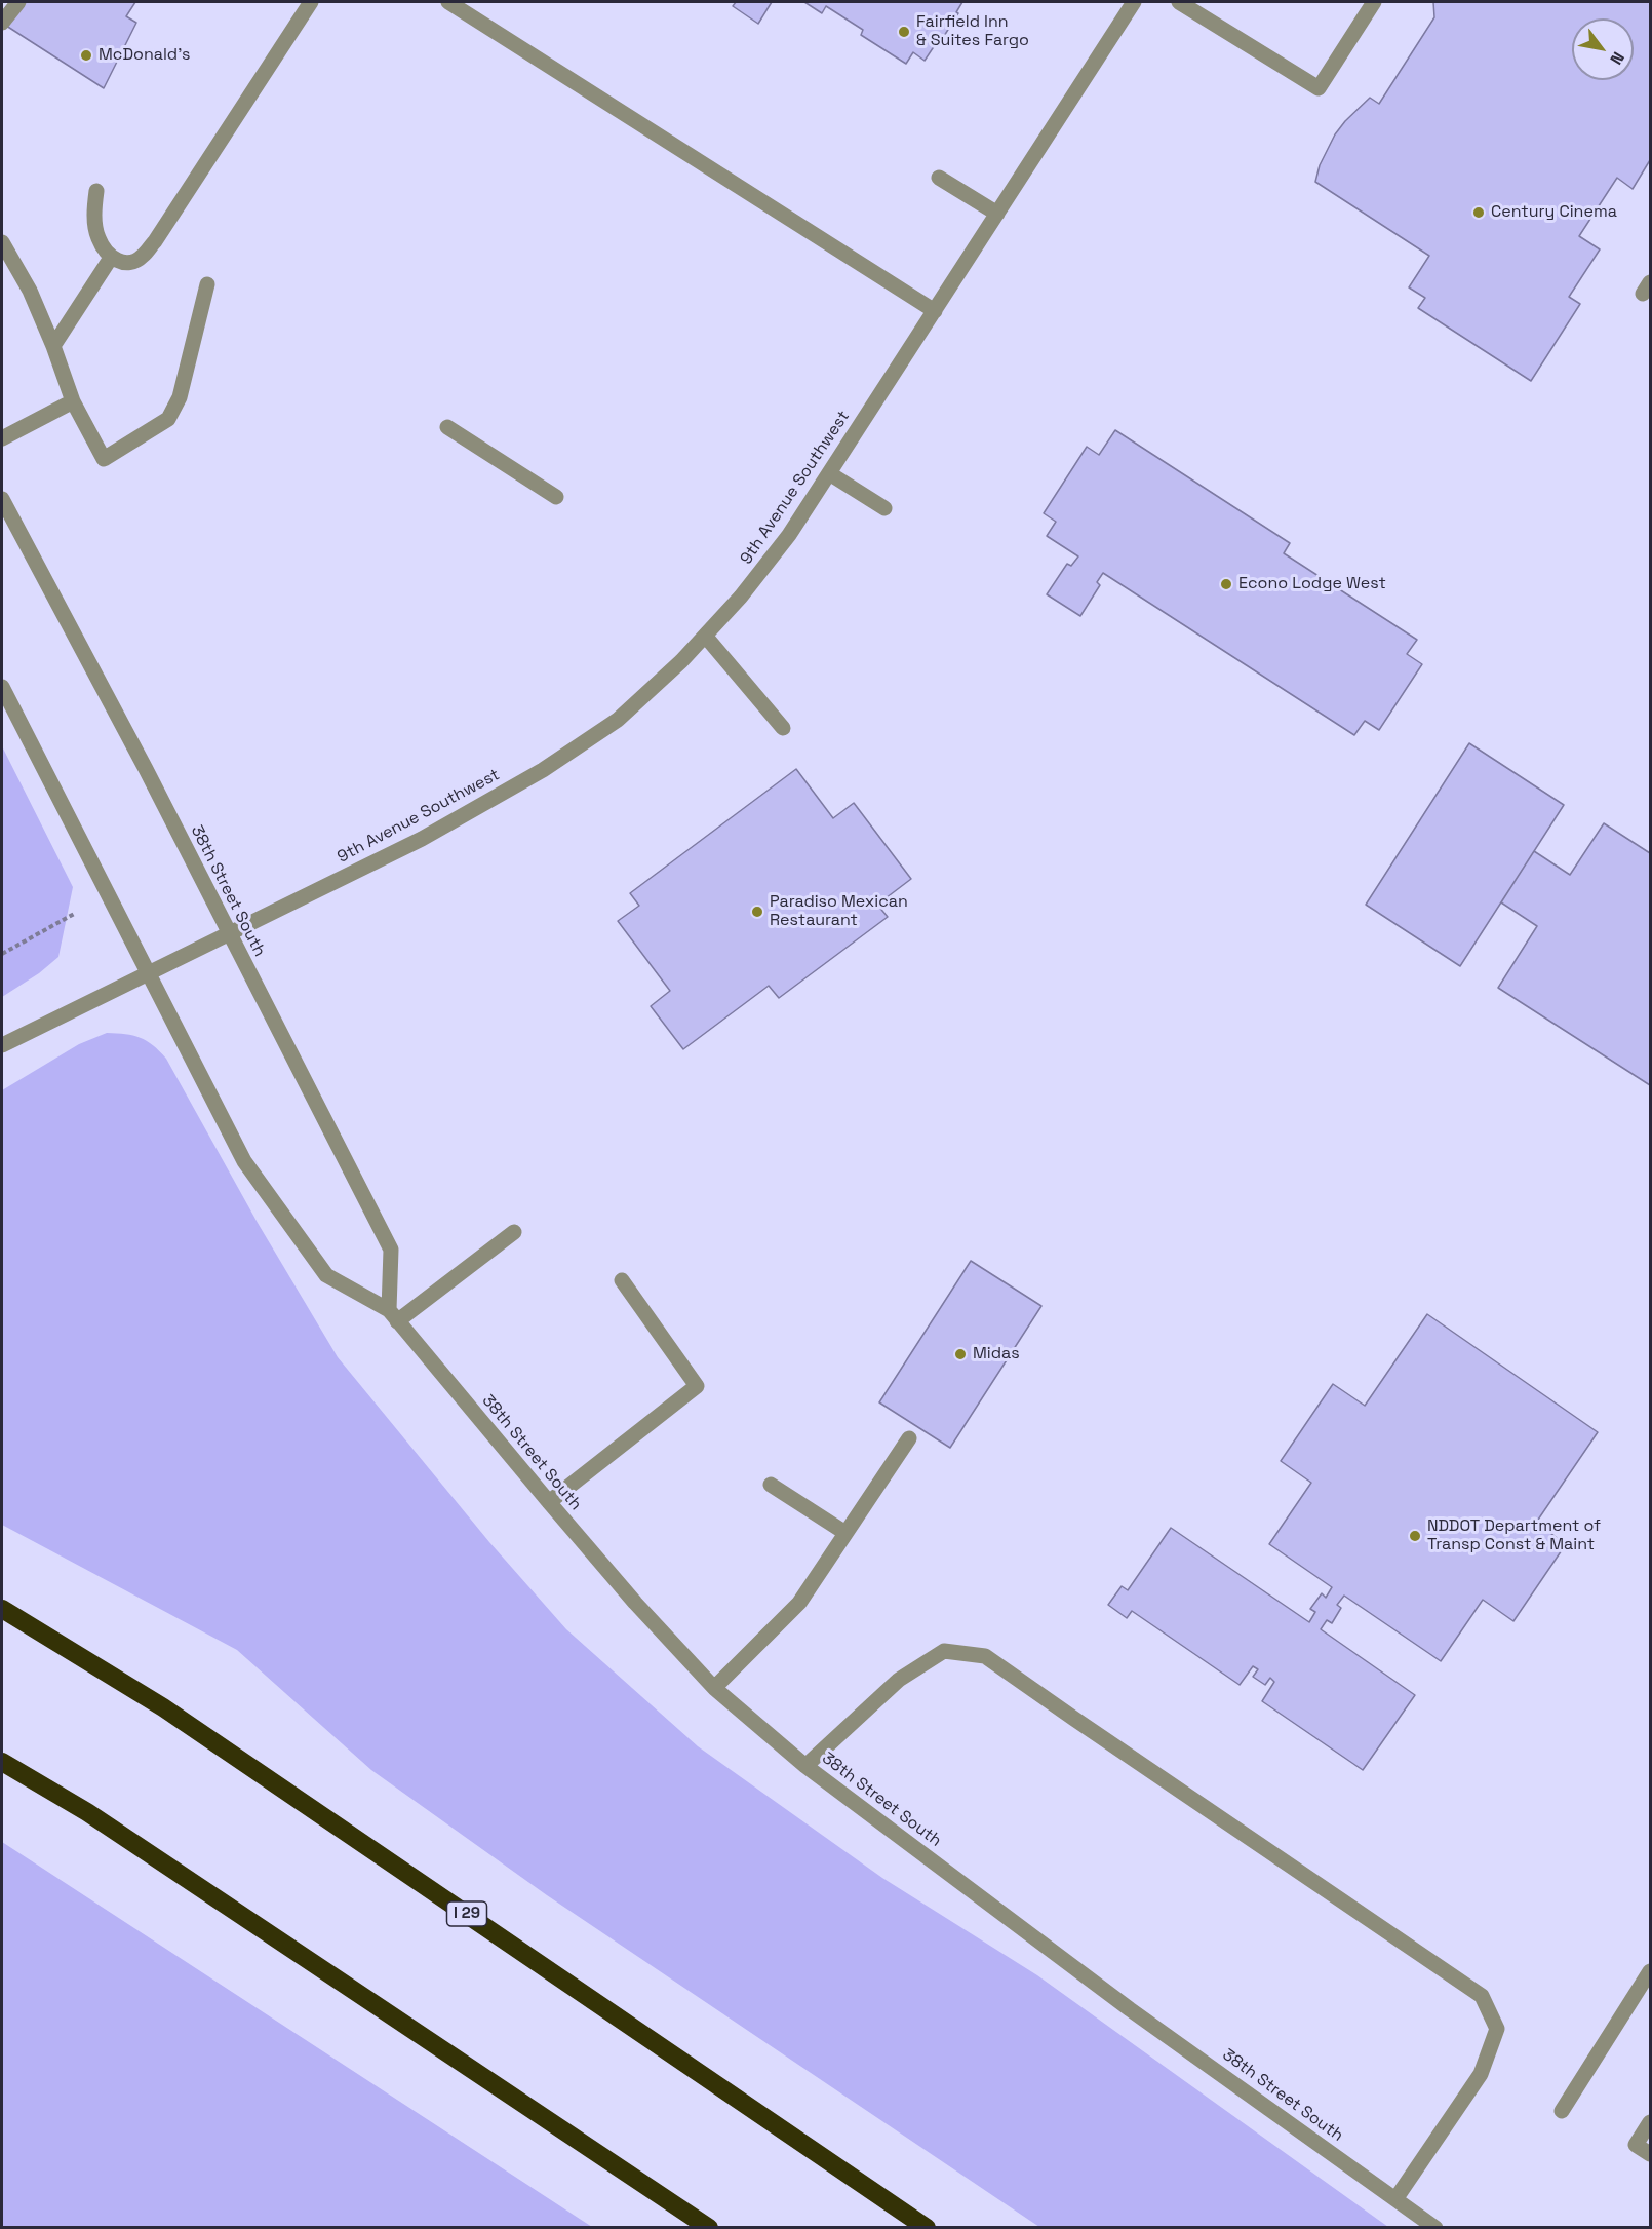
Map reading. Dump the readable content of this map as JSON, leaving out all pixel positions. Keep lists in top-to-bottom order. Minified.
{"streets":{"highway":["I 29"],"street":["9th Avenue Southwest","38th Street South"]},"crossings":[["9th Avenue Southwest","38th Street South"]],"places":["Fairfield Inn & Suites Fargo","McDonald's","Century Cinema","Econo Lodge West","Paradiso Mexican Restaurant","Midas","NDDOT Department of Transp Const & Maint"],"north":"bottom right"}
